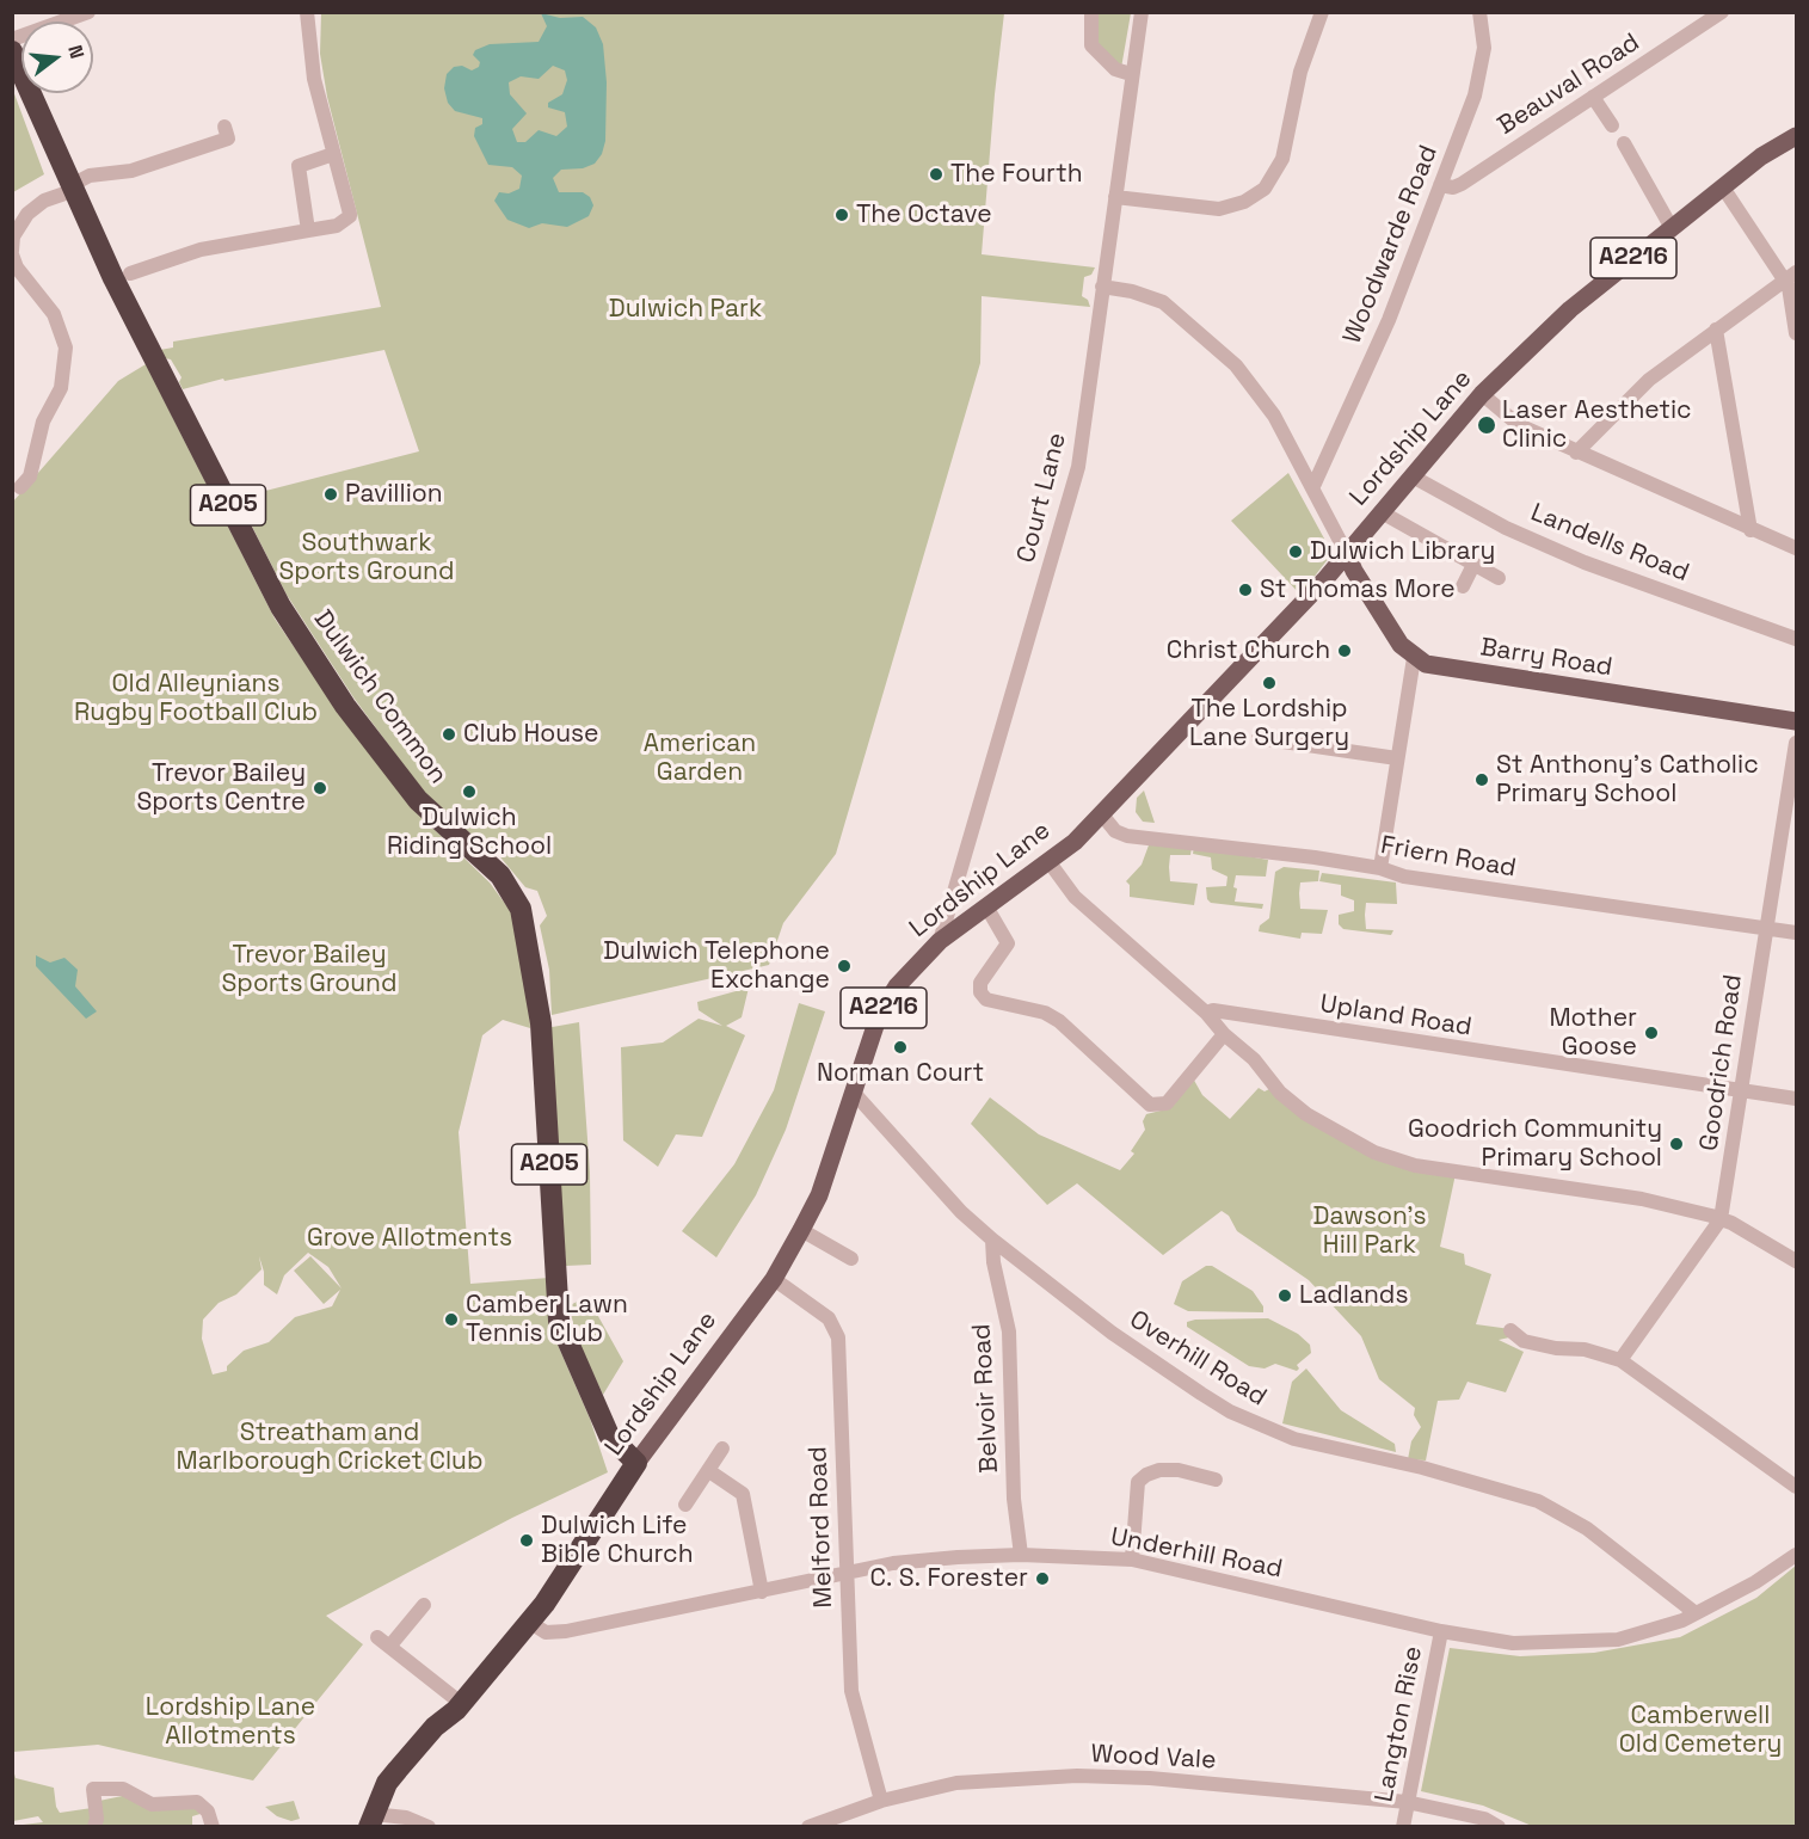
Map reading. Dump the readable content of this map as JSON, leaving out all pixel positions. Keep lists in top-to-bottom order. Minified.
{"streets":{"highway":["Lordship Lane","A205","Dulwich Common"],"main road":["A2216","Barry Road"],"street":["Beauval Road","Woodwarde Road","Court Lane","Landells Road","Friern Road","Upland Road","Goodrich Road","Overhill Road","Belvoir Road","Melford Road","Underhill Road","Langton Rise","Wood Vale"]},"crossings":[["Beauval Road","Woodwarde Road"],["Lordship Lane","Court Lane"],["Lordship Lane","Landells Road"],["Lordship Lane","Dulwich Common"],["Lordship Lane","Friern Road"],["Lordship Lane","Overhill Road"],["Lordship Lane","Melford Road"],["Lordship Lane","Underhill Road"],["Friern Road","Goodrich Road"],["Upland Road","Goodrich Road"],["Overhill Road","Belvoir Road"],["Overhill Road","Underhill Road"],["Belvoir Road","Underhill Road"],["Melford Road","Underhill Road"],["Melford Road","Wood Vale"],["Underhill Road","Langton Rise"],["Langton Rise","Wood Vale"]],"parks":["Dulwich Park","Southwark Sports Ground","Old Alleynians Rugby Football Club","American Garden","Trevor Bailey Sports Ground","Dawson's Hill Park","Grove Allotments","Streatham and Marlborough Cricket Club","Lordship Lane Allotments","Camberwell Old Cemetery"],"places":["The Fourth","The Octave","Laser Aesthetic Clinic","Pavillion","Dulwich Library","St Thomas More","Christ Church","The Lordship Lane Surgery","Club House","St Anthony's Catholic Primary School","Trevor Bailey Sports Centre","Dulwich Riding School","Dulwich Telephone Exchange","Mother Goose","Norman Court","Goodrich Community Primary School","Ladlands","Camber Lawn Tennis Club","Dulwich Life Bible Church","C. S. Forester"],"north":"right"}
